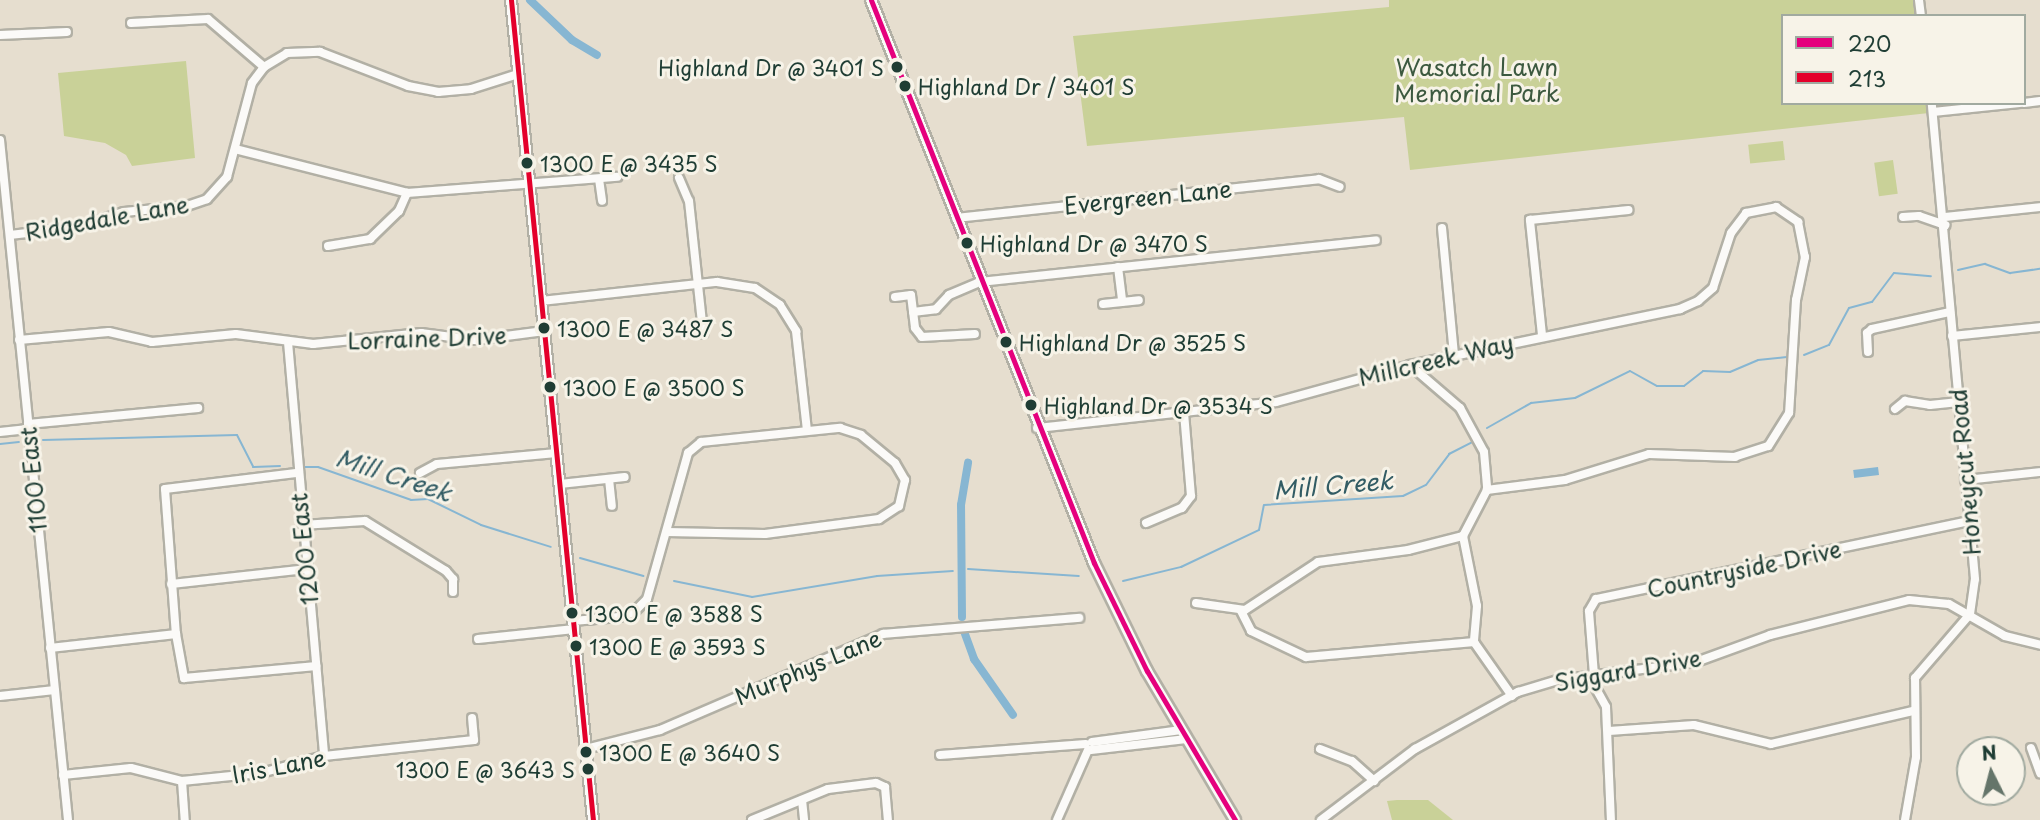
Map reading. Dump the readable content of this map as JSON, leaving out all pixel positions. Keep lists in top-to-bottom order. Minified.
{"streets":{"street":["Evergreen Lane","Ridgedale Lane","Lorraine Drive","Millcreek Way","Honeycut Road","1100 East","1200 East","Countryside Drive","Murphys Lane","Siggard Drive","Iris Lane"]},"crossings":[["Ridgedale Lane","1100 East"],["Lorraine Drive","1100 East"],["Lorraine Drive","1200 East"],["Honeycut Road","Countryside Drive"],["Honeycut Road","Siggard Drive"],["1100 East","Iris Lane"],["1200 East","Iris Lane"],["Countryside Drive","Siggard Drive"]],"water":["Mill Creek"],"parks":["Wasatch Lawn Memorial Park"],"places":["Highland Dr @ 3401 S","Highland Dr / 3401 S","1300 E @ 3435 S","Highland Dr @ 3470 S","1300 E @ 3487 S","Highland Dr @ 3525 S","1300 E @ 3500 S","Highland Dr @ 3534 S","1300 E @ 3588 S","1300 E @ 3593 S","1300 E @ 3640 S","1300 E @ 3643 S"],"lines":["transit line 220","transit line 213"],"legend":["220","213"],"north":"top"}
